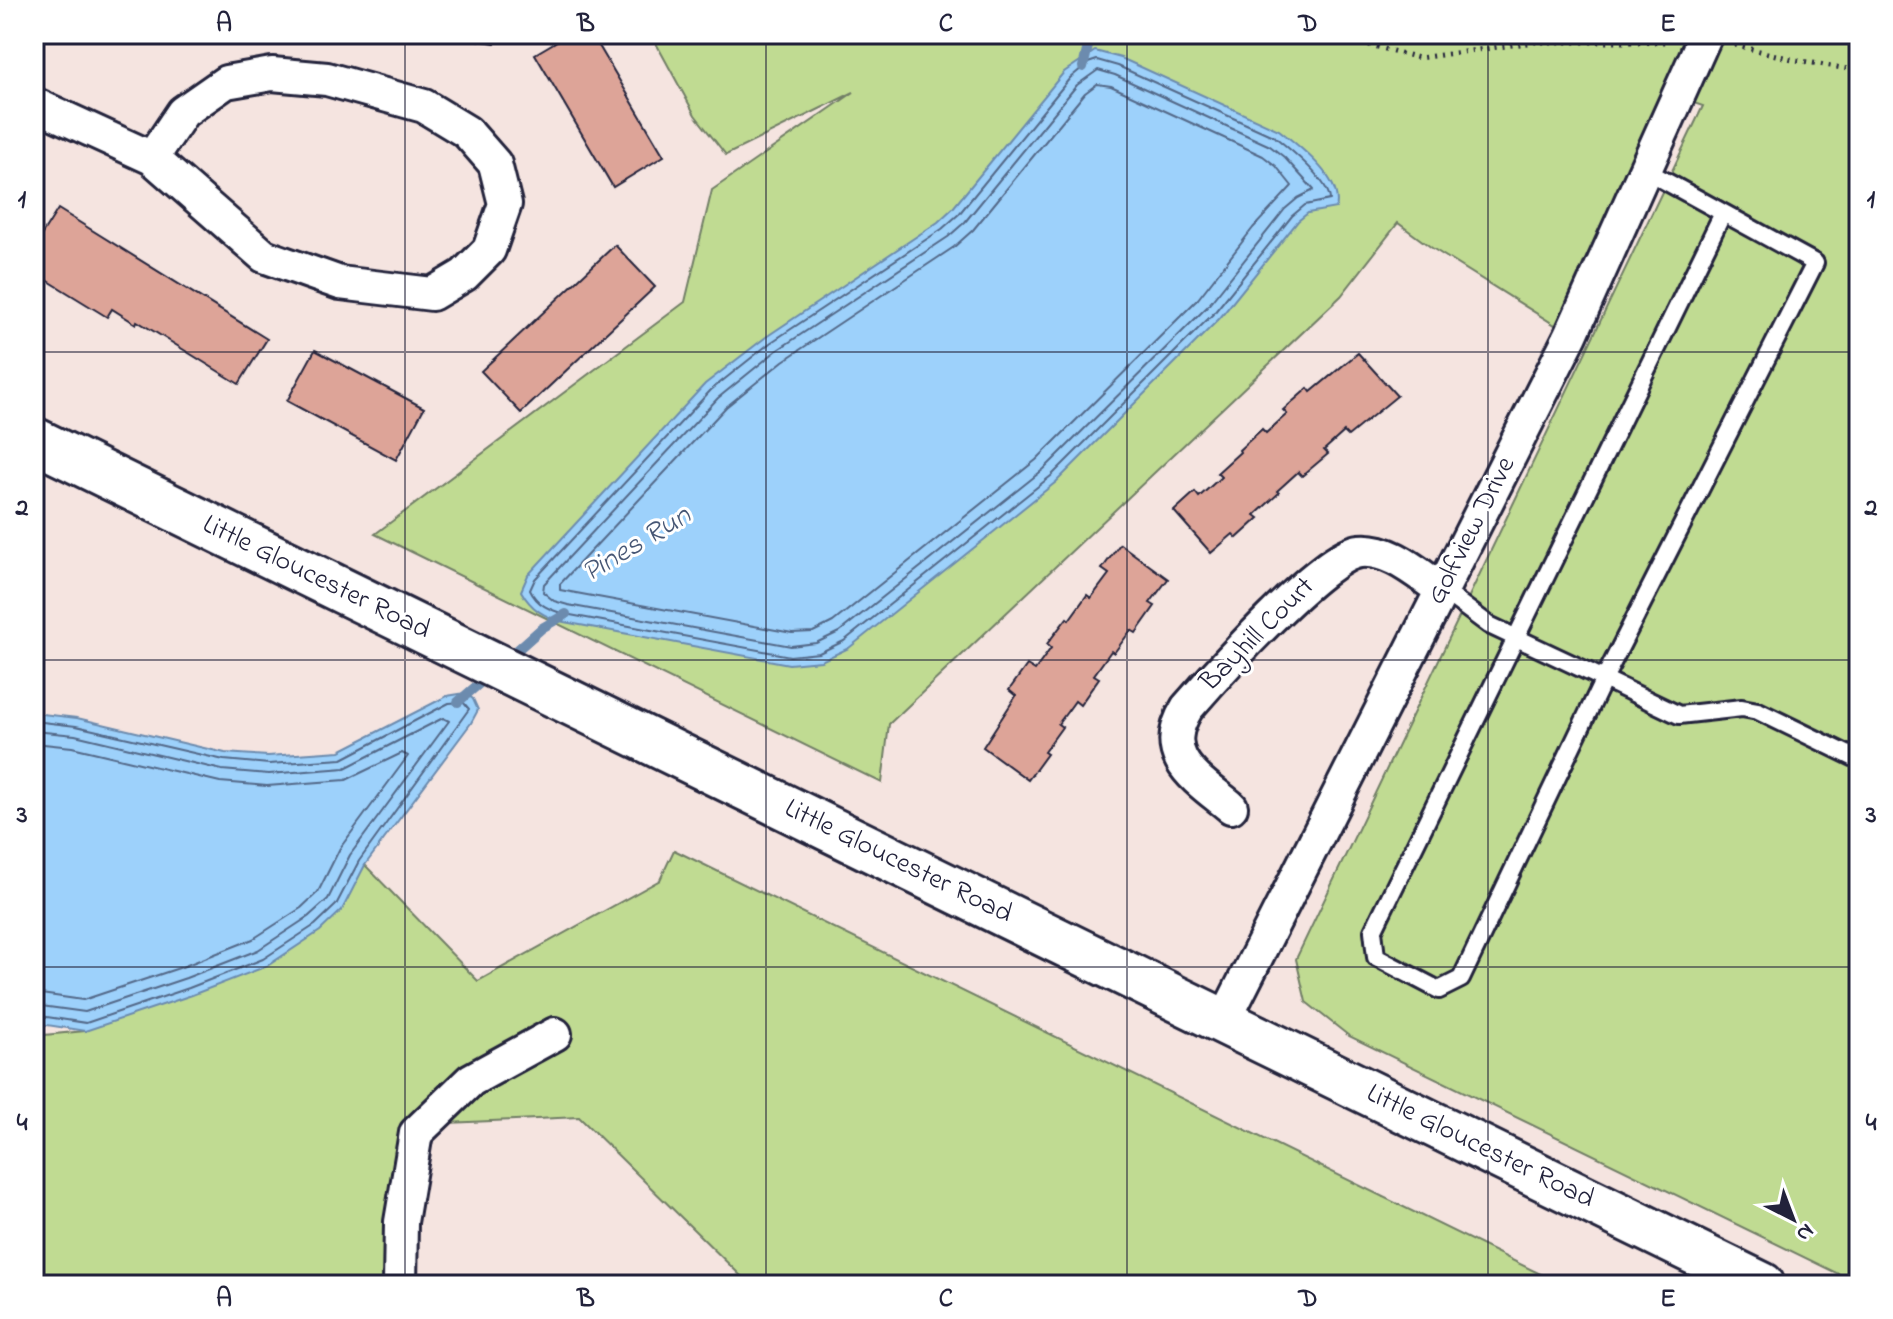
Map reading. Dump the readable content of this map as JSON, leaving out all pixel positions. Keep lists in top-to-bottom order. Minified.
{"streets":{"street":["Golfview Drive","Little Gloucester Road","Bayhill Court"]},"crossings":[["Golfview Drive","Little Gloucester Road"],["Golfview Drive","Bayhill Court"]],"water":["Pines Run"],"north":"bottom right","grid":{"columns":["A","B","C","D","E"],"rows":["1","2","3","4"]}}
